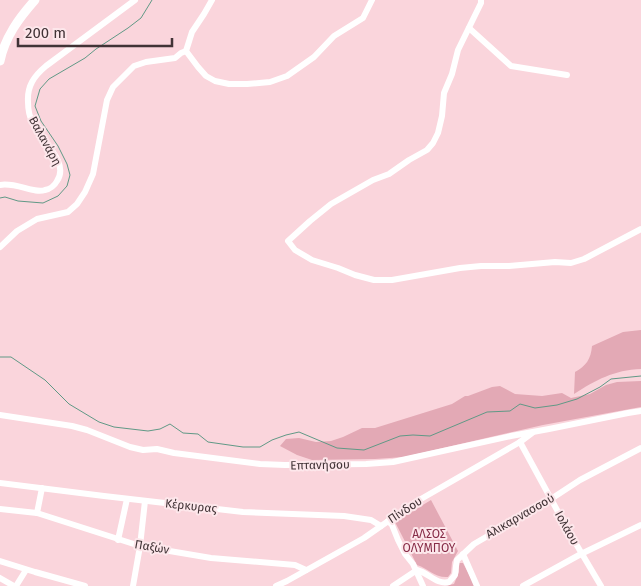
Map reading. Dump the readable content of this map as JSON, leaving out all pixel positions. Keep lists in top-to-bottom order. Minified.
{"streets":{"street":["Βαλανάρη","Επτανήσου","Κέρκυρας","Πίνδου","Αλικαρνασσού","Ιολάου","Παξών"]},"crossings":[["Επτανήσου","Πίνδου"],["Κέρκυρας","Πίνδου"],["Πίνδου","Ιολάου"],["Πίνδου","Παξών"],["Αλικαρνασσού","Ιολάου"]],"parks":["ΑΛΣΟΣ ΟΛΥΜΠΟΥ"],"scale_bar":"200 m"}
